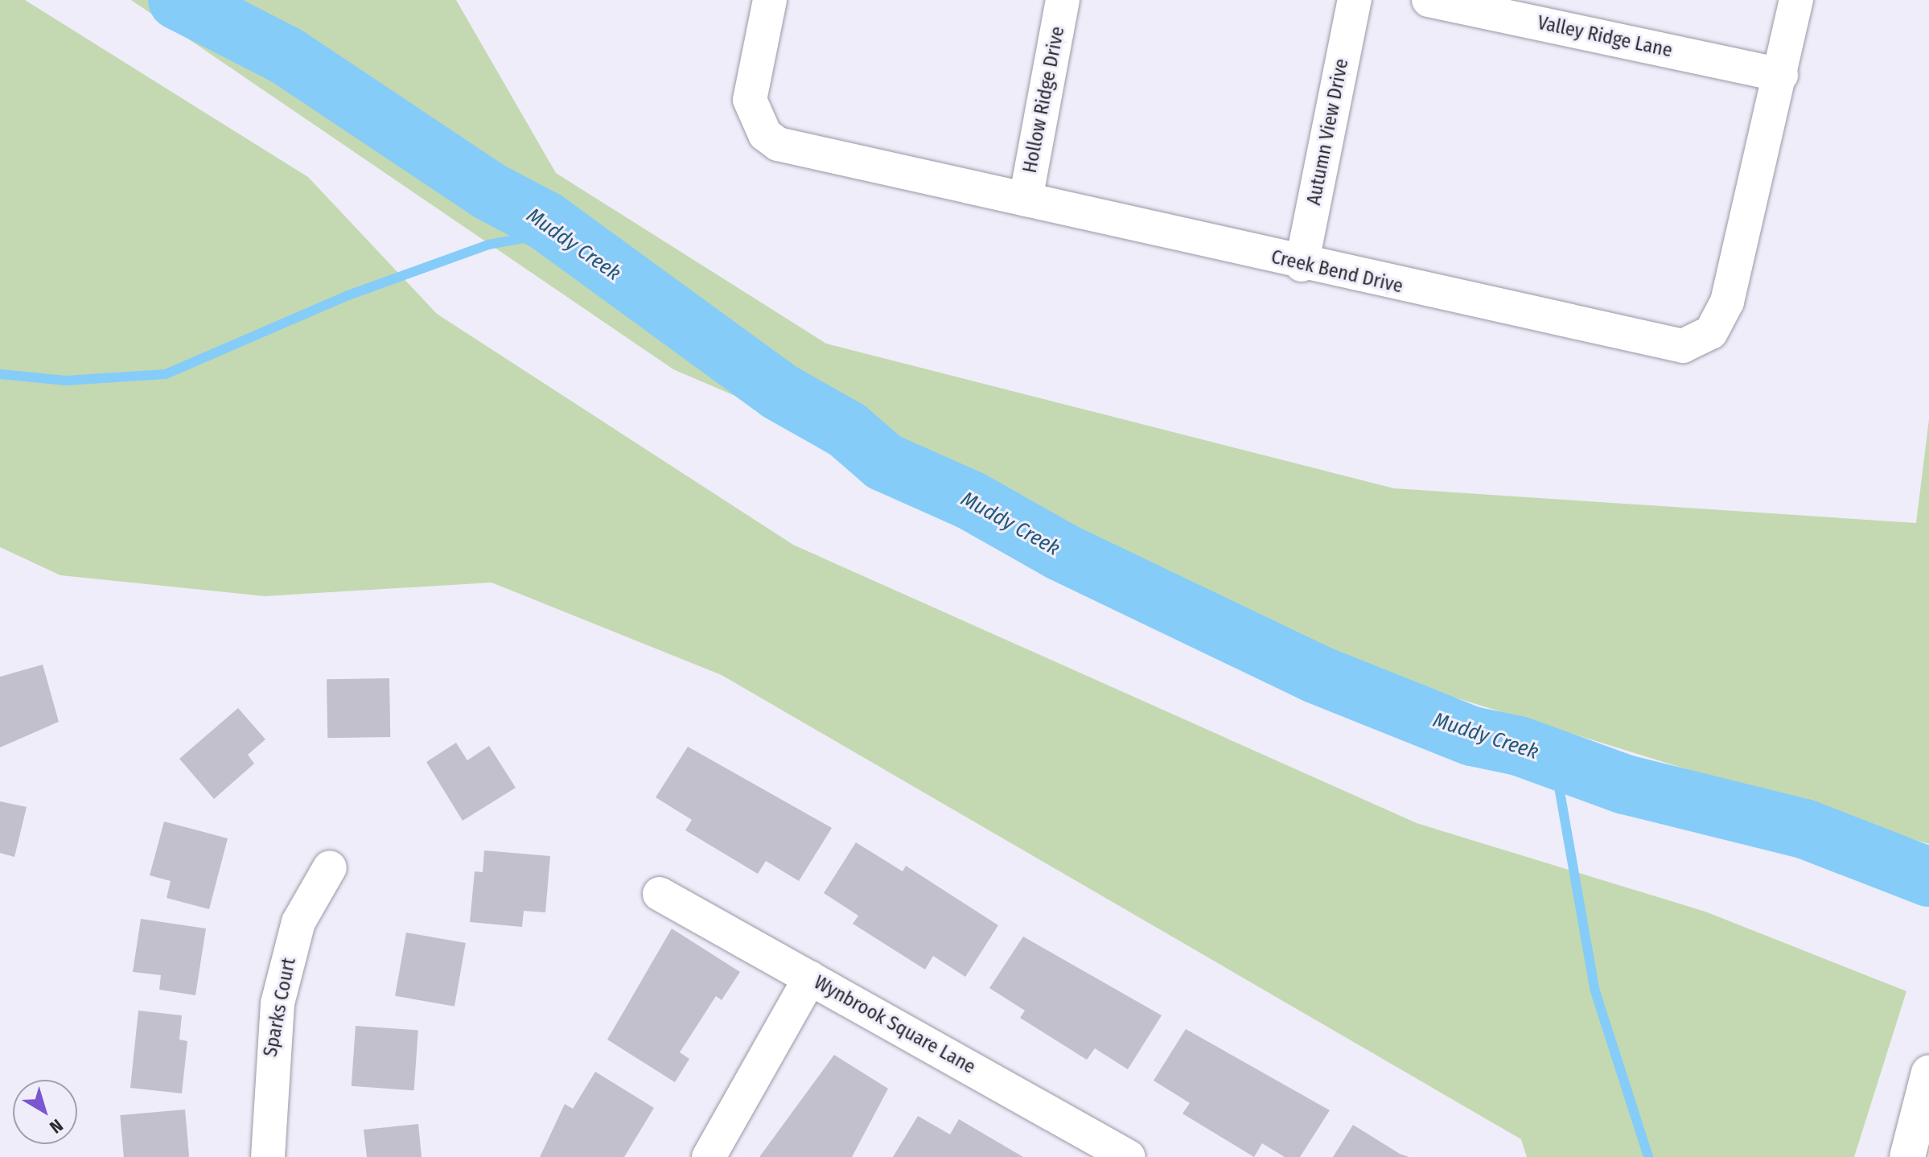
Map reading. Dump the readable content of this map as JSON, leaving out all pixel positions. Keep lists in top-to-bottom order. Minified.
{"streets":{"street":["Valley Ridge Lane","Hollow Ridge Drive","Autumn View Drive","Creek Bend Drive","Sparks Court","Wynbrook Square Lane"]},"crossings":[["Valley Ridge Lane","Creek Bend Drive"],["Hollow Ridge Drive","Creek Bend Drive"],["Autumn View Drive","Creek Bend Drive"]],"water":["Muddy Creek"],"north":"bottom right"}
